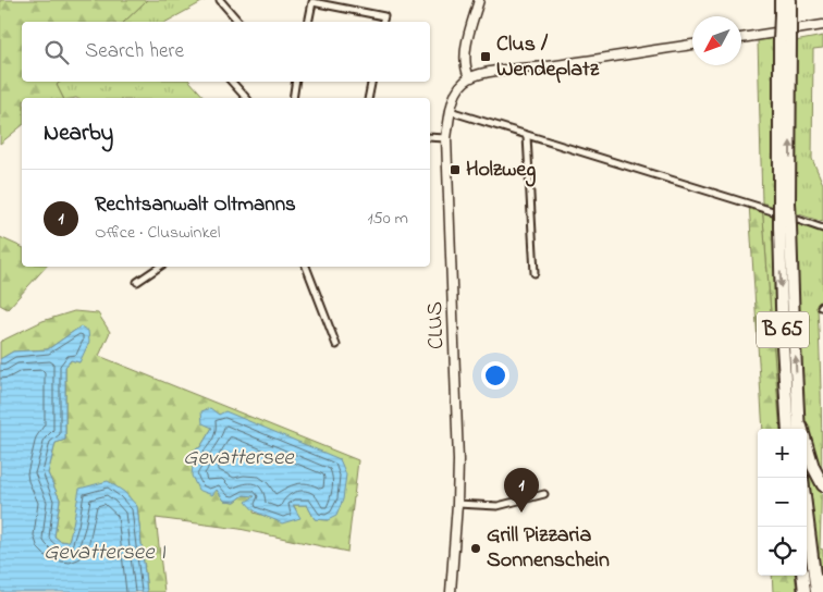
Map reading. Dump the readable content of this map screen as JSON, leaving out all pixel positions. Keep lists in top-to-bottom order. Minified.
{"streets":{"highway":["B 65"],"main road":["CLUS"]},"water":["Gevattersee","Gevattersee I"],"places":{"transit":["Clus / Wendeplatz","Holzweg"],"other":["Grill Pizzaria Sonnenschein"]},"north":"bottom left","page":{"search":"Search here","heading":"Nearby","list":[{"mark":"1","name":"Rechtsanwalt Oltmanns","note":"Office · Cluswinkel","value":"150 m"}],"map_buttons":["+","−"],"pins":"1"}}
